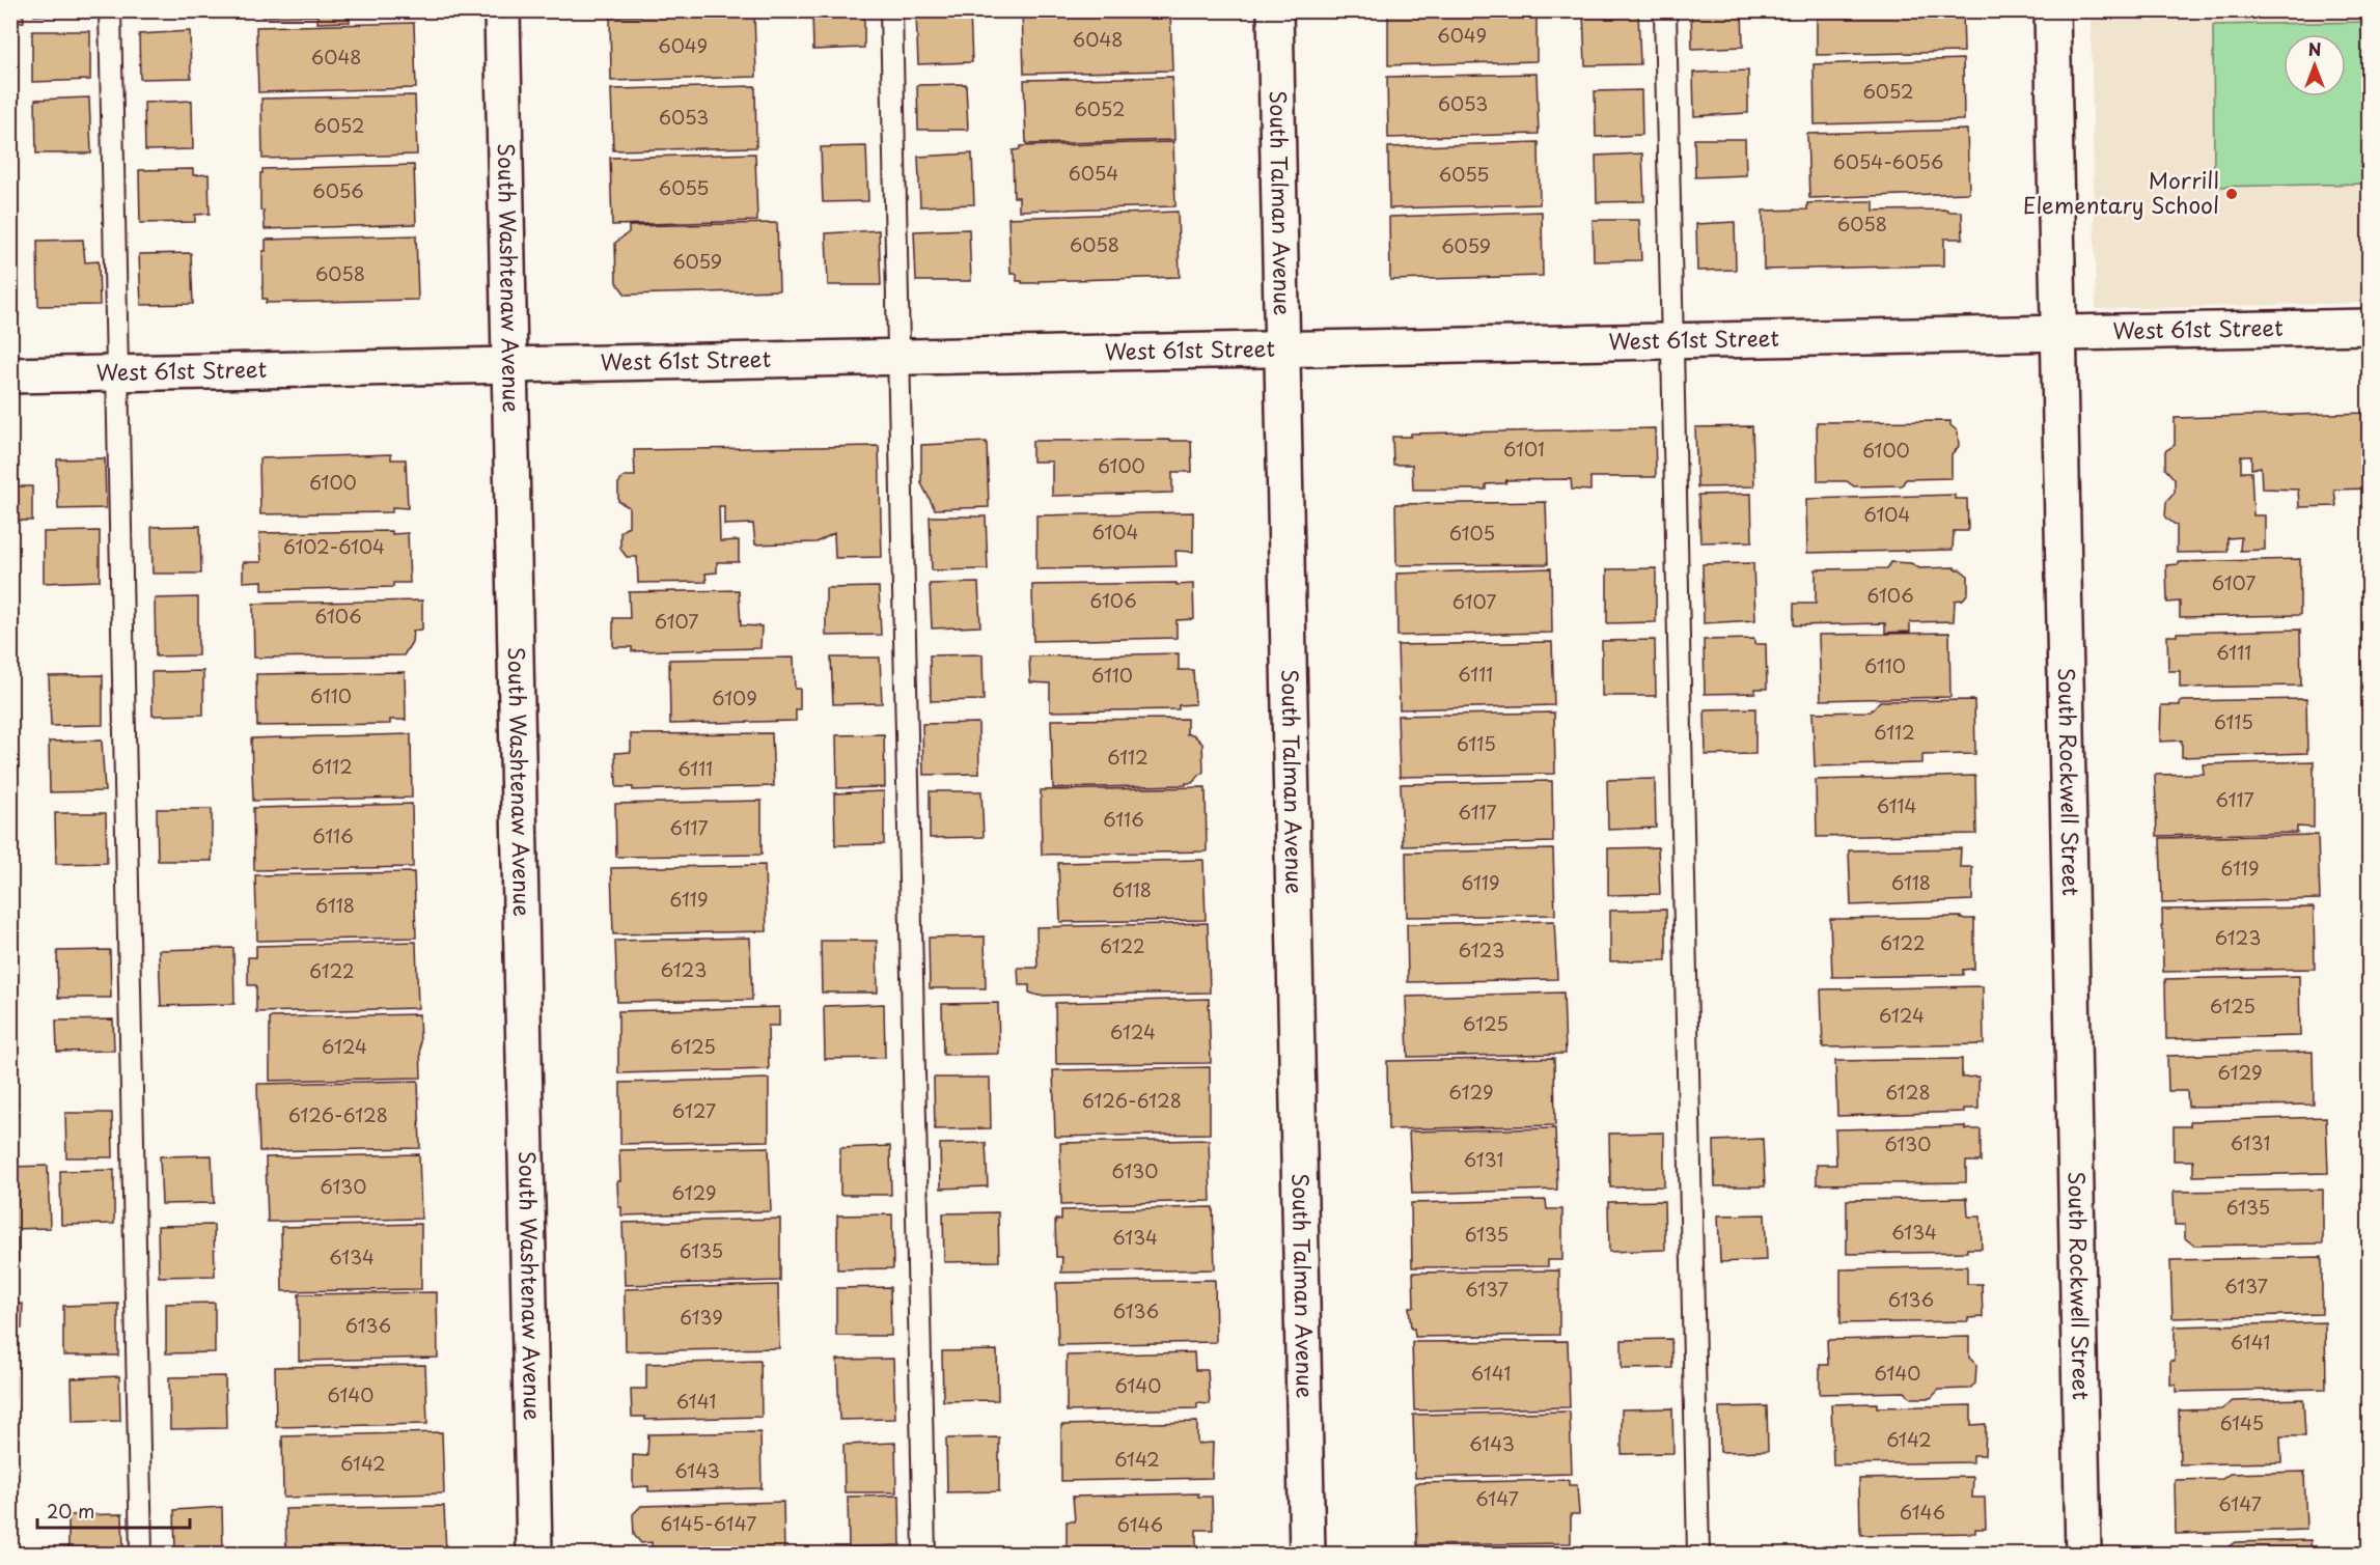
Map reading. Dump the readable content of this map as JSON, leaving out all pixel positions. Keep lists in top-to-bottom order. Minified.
{"streets":{"street":["South Talman Avenue","South Washtenaw Avenue","West 61st Street","South Rockwell Street"]},"crossings":[["South Talman Avenue","West 61st Street"],["South Washtenaw Avenue","West 61st Street"],["West 61st Street","South Rockwell Street"]],"places":["Morrill Elementary School"],"house_numbers":["6049","6048","6049","6048","6052","6053","6052","6053","6052","6054-6056","6054","6055","6055","6056","6058","6058","6059","6059","6058","6101","6100","6100","6100","6104","6104","6105","6102-6104","6107","6106","6106","6107","6106","6107","6111","6110","6111","6110","6110","6109","6115","6112","6115","6112","6112","6111","6117","6114","6117","6116","6117","6116","6119","6119","6118","6118","6119","6118","6123","6122","6122","6123","6123","6122","6125","6124","6125","6124","6124","6125","6129","6129","6128","6126-6128","6127","6126-6128","6131","6130","6131","6130","6130","6129","6135","6134","6135","6134","6135","6134","6137","6137","6136","6136","6139","6136","6141","6141","6140","6140","6140","6141","6145","6142","6143","6142","6142","6143","6147","6147","6146","6145-6147","6146"],"scale_bar":"20 m","north":"top"}
